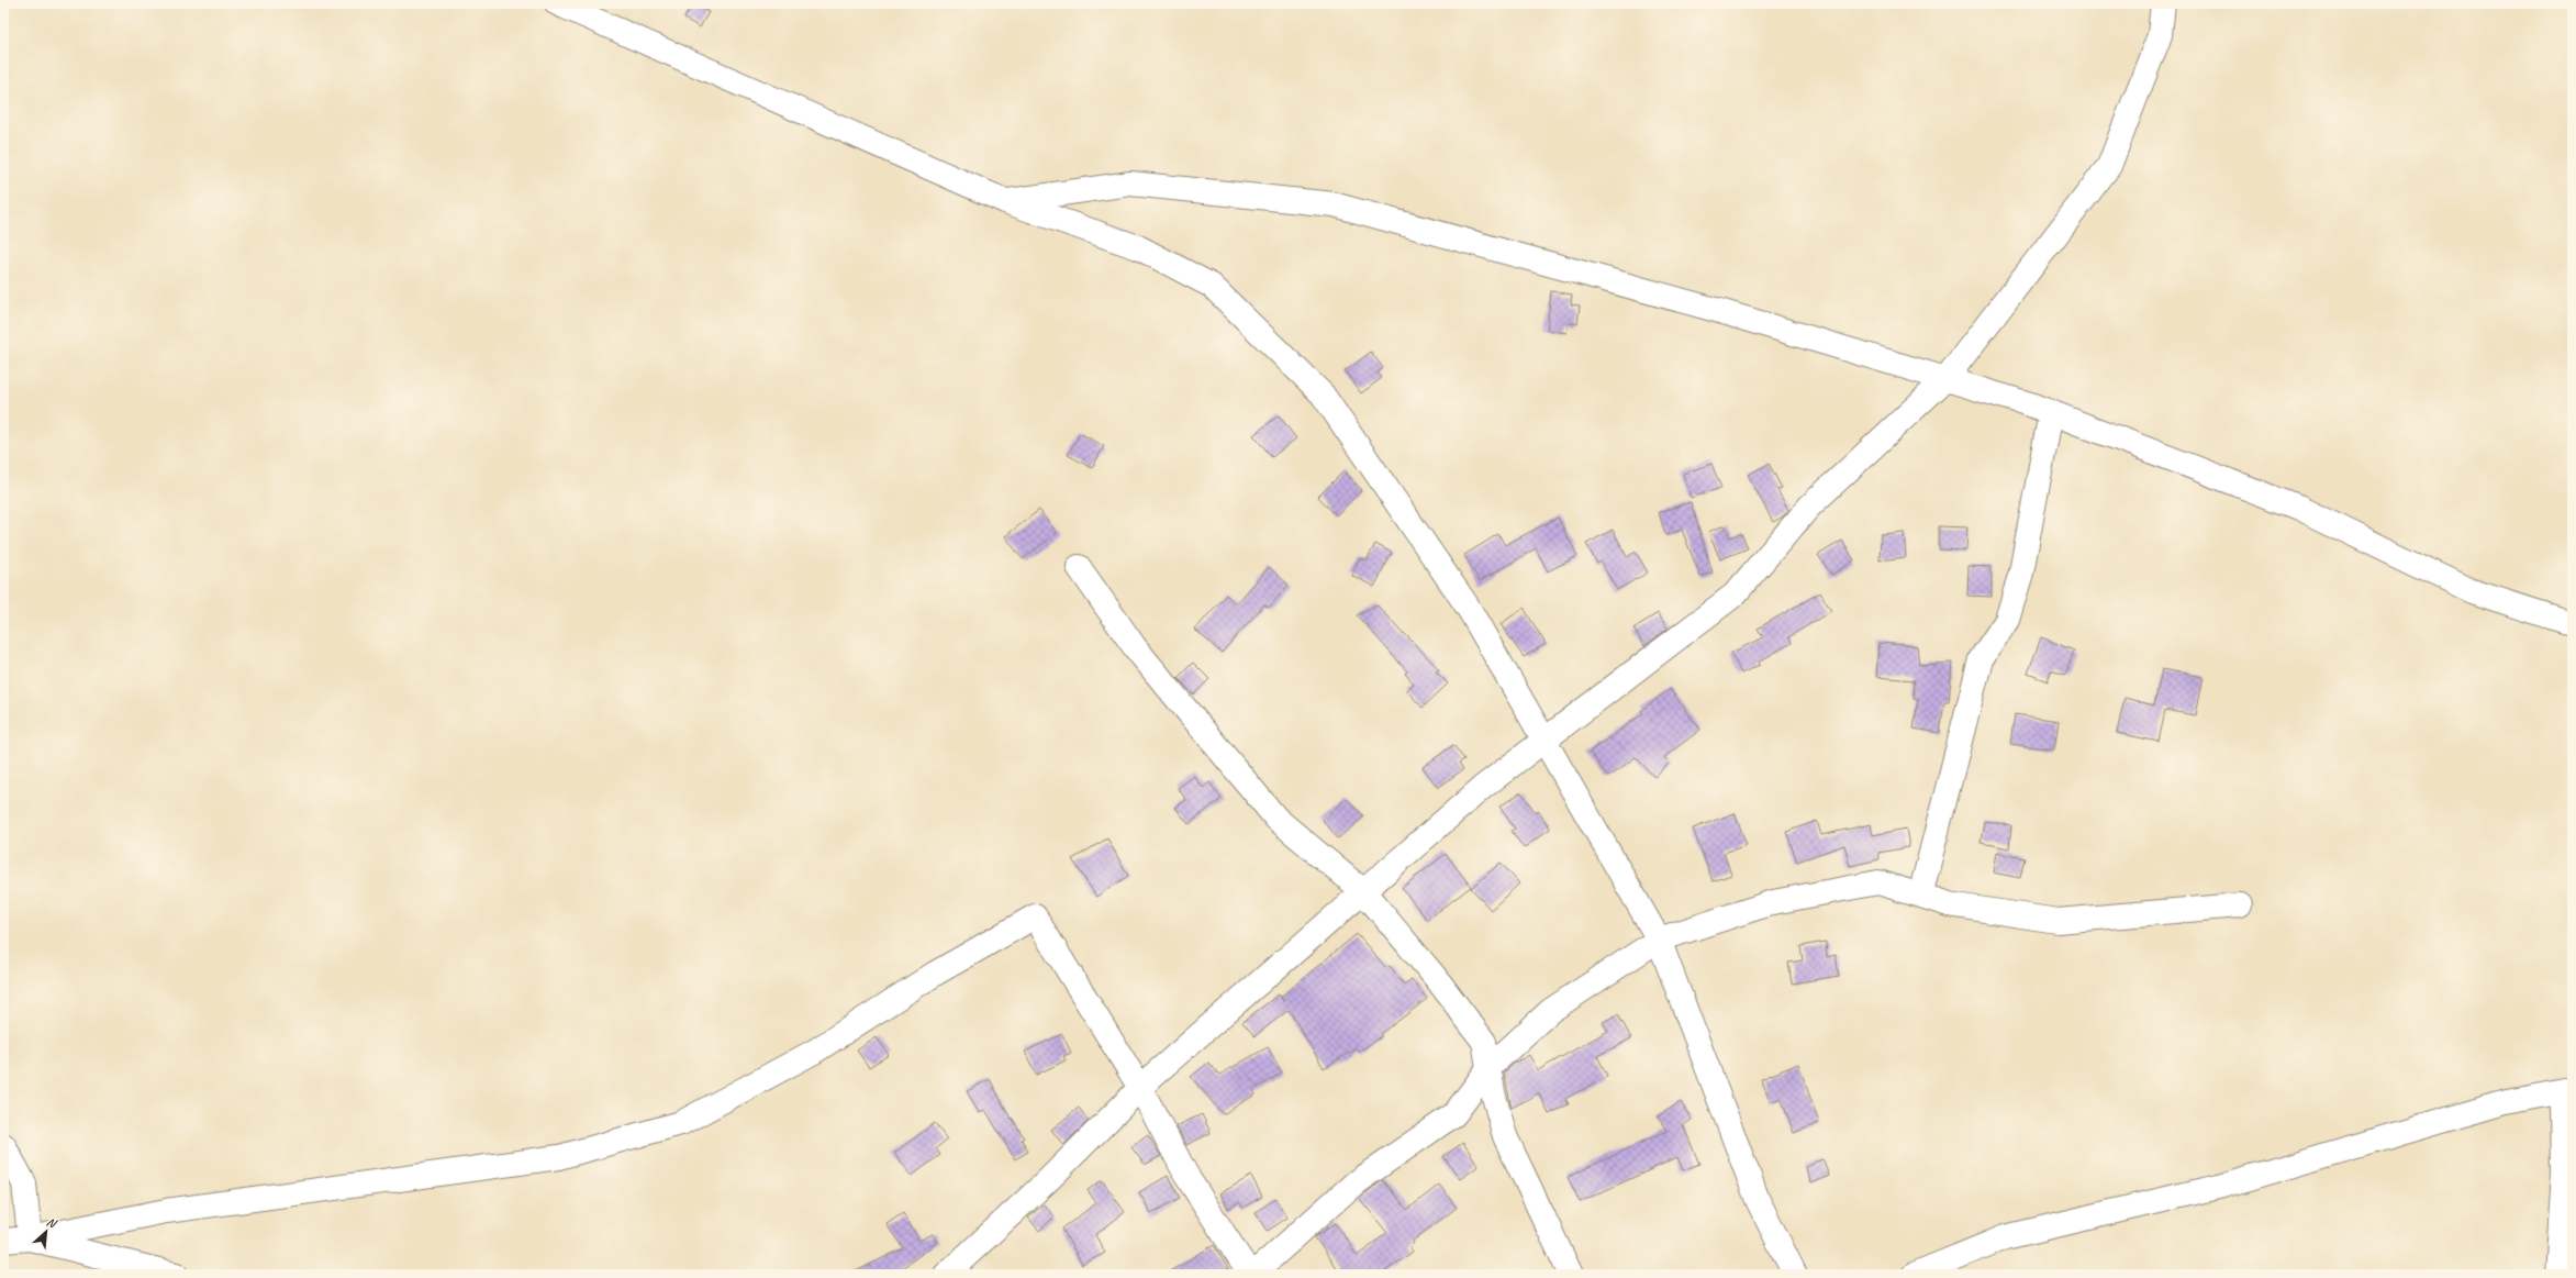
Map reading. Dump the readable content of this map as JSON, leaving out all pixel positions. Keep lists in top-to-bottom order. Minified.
{"north":"top right"}
